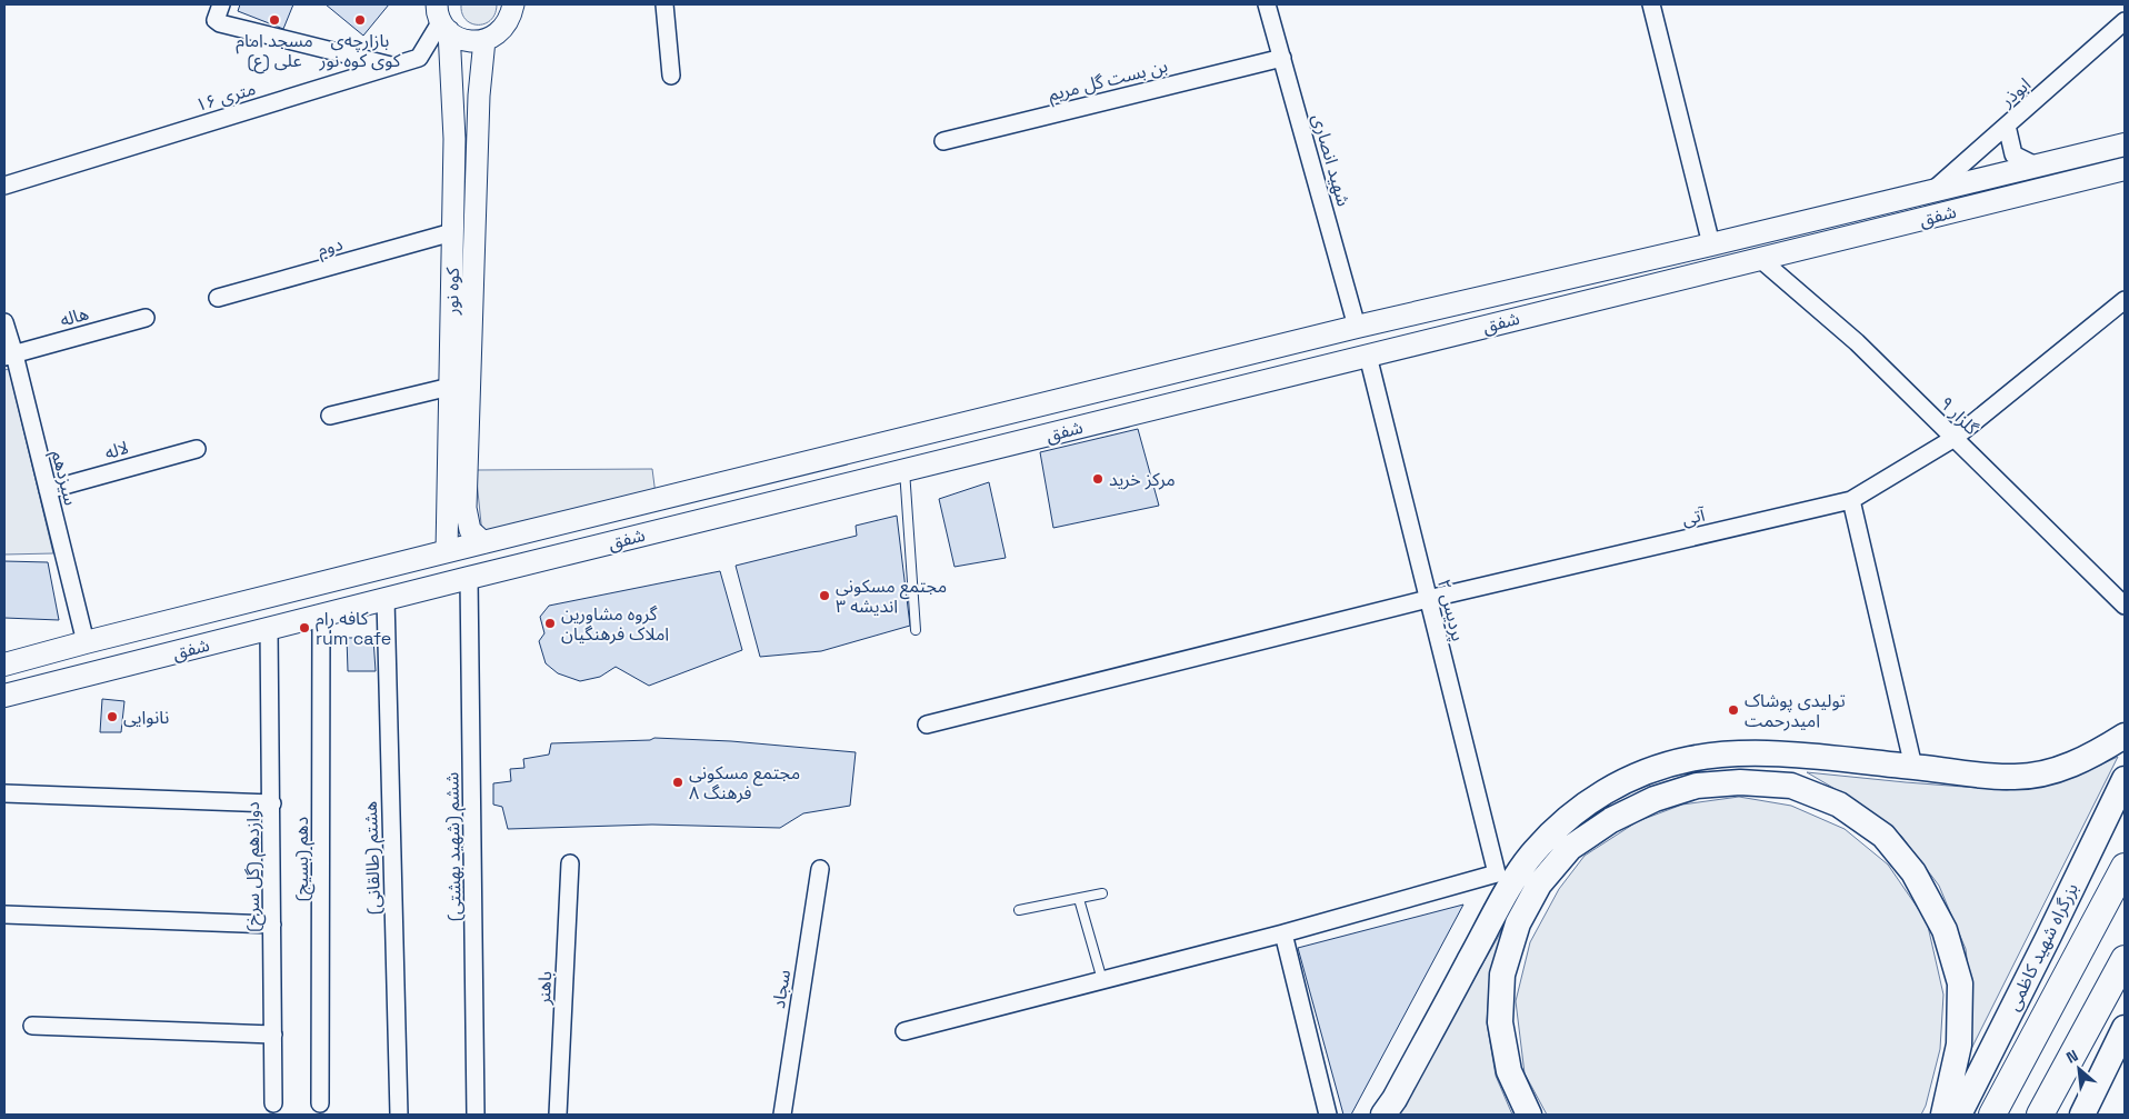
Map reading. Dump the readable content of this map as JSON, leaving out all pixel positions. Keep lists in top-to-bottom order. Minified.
{"streets":{"highway":["بزرگراه شهید کاظمی"],"main road":["شفق"],"street":["بن بست گل مریم","ابوذر","۱۶ متری","شهید انصاری","دوم","کوه نور","هاله","گلزار ۹","لاله","سیزدهم","آتی","پردیس ۲","ششم (شهید بهشتی)","هشتم (طالقانی)","دهم (بسیج)","دوازدهم (گل سرخ)","باهنر","سجاد"]},"crossings":[["بن بست گل مریم","شهید انصاری"],["ابوذر","شفق"],["۱۶ متری","کوه نور"],["شهید انصاری","شفق"],["شفق","کوه نور"],["شفق","گلزار ۹"],["شفق","سیزدهم"],["شفق","پردیس ۲"],["شفق","ششم (شهید بهشتی)"],["شفق","هشتم (طالقانی)"],["شفق","دهم (بسیج)"],["شفق","دوازدهم (گل سرخ)"],["دوم","کوه نور"],["هاله","سیزدهم"],["گلزار ۹","آتی"],["لاله","سیزدهم"],["آتی","پردیس ۲"]],"places":["مسجد امام علی (ع)","بازارچه‌ی کوی کوه نور","مرکز خرید","مجتمع مسکونی اندیشه ۳","گروه مشاورین املاک فرهنگیان","کافه رام rum cafe","تولیدی پوشاک امیدرحمت","نانوایی","مجتمع مسکونی فرهنگ ۸"],"north":"top left"}
